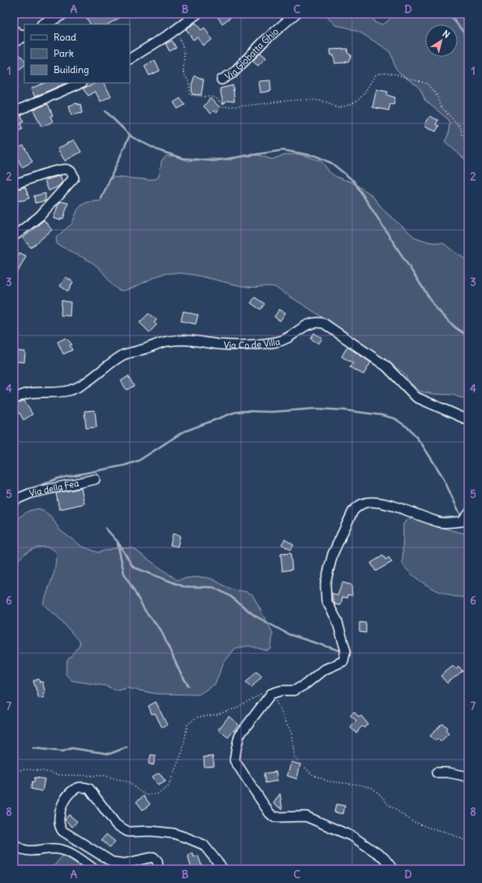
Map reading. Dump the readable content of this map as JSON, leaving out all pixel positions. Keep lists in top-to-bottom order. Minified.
{"streets":{"street":["Via Giobatta Ghio","Via Co de Villa","Via della Fea"]},"legend":["Road","Park","Building"],"north":"top right","grid":{"columns":["A","B","C","D"],"rows":["1","2","3","4","5","6","7","8"]}}
